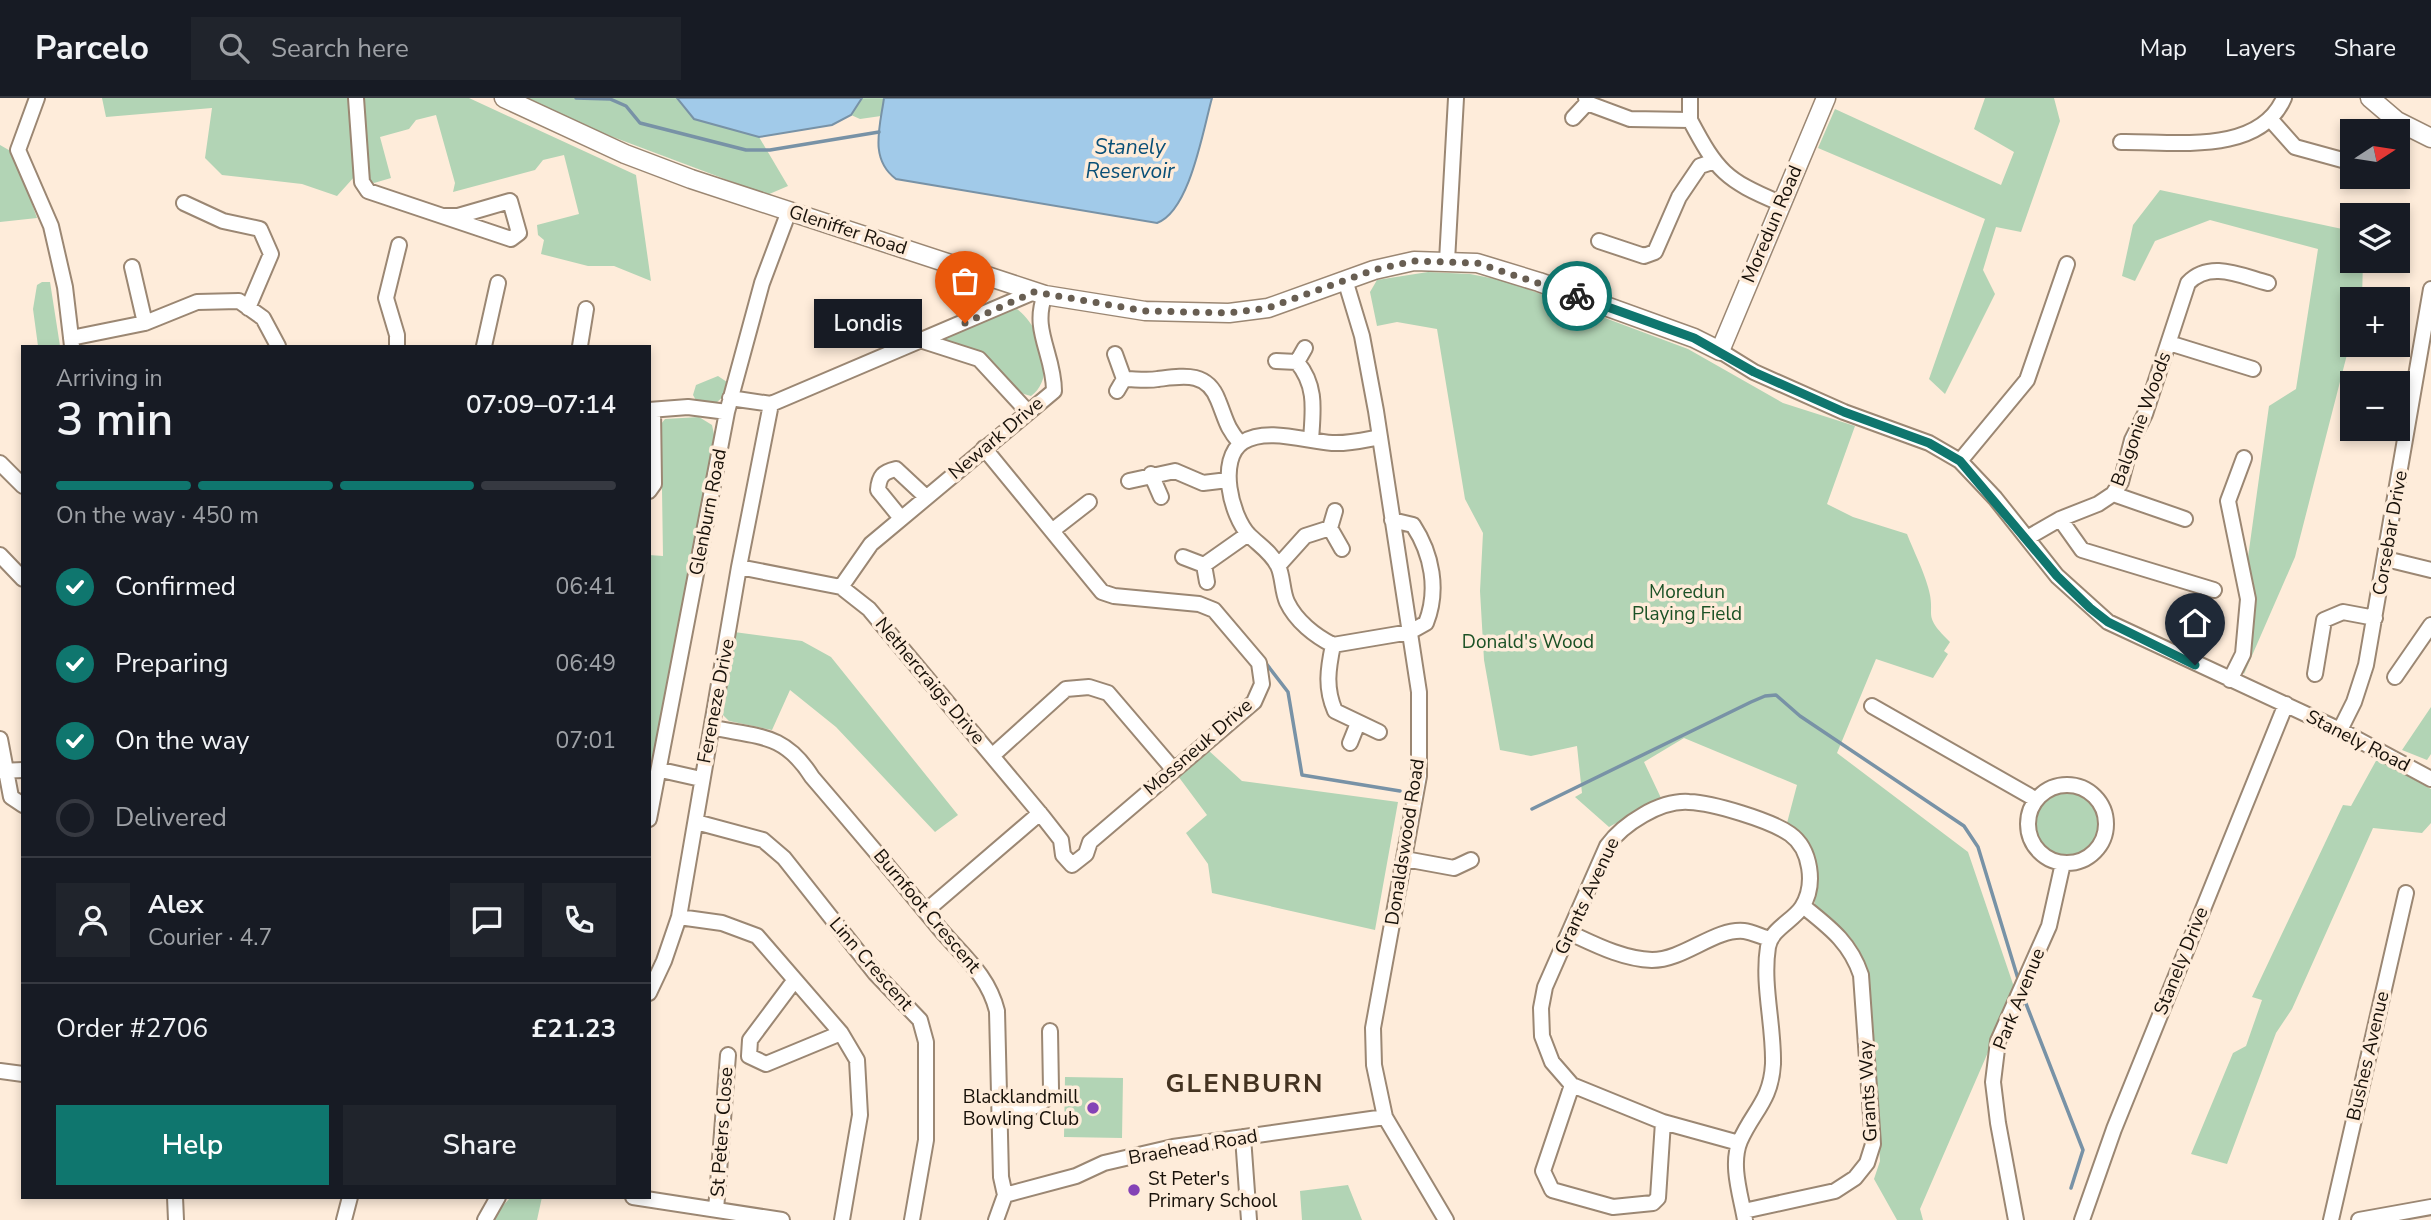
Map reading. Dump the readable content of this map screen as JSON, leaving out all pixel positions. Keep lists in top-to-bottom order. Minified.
{"streets":{"main road":["Moredun Road","Gleniffer Road"],"street":["Balgonie Woods","Newark Drive","Glenburn Road","Corsebar Drive","Nethercraigs Drive","Fereneze Drive","Stanely Road","Mossneuk Drive","Donaldswood Road","Grants Avenue","Burnfoot Crescent","Stanely Drive","Linn Crescent","Park Avenue","Bushes Avenue","Grants Way","St Peters Close","Braehead Road"]},"crossings":[["Moredun Road","Gleniffer Road"],["Gleniffer Road","Balgonie Woods"],["Gleniffer Road","Newark Drive"],["Gleniffer Road","Glenburn Road"],["Gleniffer Road","Stanely Road"],["Gleniffer Road","Donaldswood Road"],["Gleniffer Road","Stanely Drive"],["Newark Drive","Nethercraigs Drive"],["Newark Drive","Mossneuk Drive"],["Corsebar Drive","Stanely Road"],["Nethercraigs Drive","Fereneze Drive"],["Nethercraigs Drive","Mossneuk Drive"],["Fereneze Drive","Burnfoot Crescent"],["Fereneze Drive","Linn Crescent"],["Stanely Road","Stanely Drive"],["Donaldswood Road","Braehead Road"],["Grants Avenue","Grants Way"],["Burnfoot Crescent","Braehead Road"]],"districts":["GLENBURN"],"water":["Stanely Reservoir"],"parks":["Moredun Playing Field","Donald's Wood"],"places":["Londis","Blacklandmill Bowling Club","St Peter's Primary School"],"north":"right","page":{"header":"Parcelo","search":"Search here","nav":["Map","Layers","Share"],"map_buttons":["+","−"],"bubble":"Londis","heading":["3 min","Arriving in","07:09–07:14"],"panel":["Alex","Courier · 4.7","Order #2706","£21.23"],"bar":"On the way · 450 m","list":[["Confirmed","06:41"],["Preparing","06:49"],["On the way","07:01"],"Delivered"],"buttons":["Help","Share"]}}
